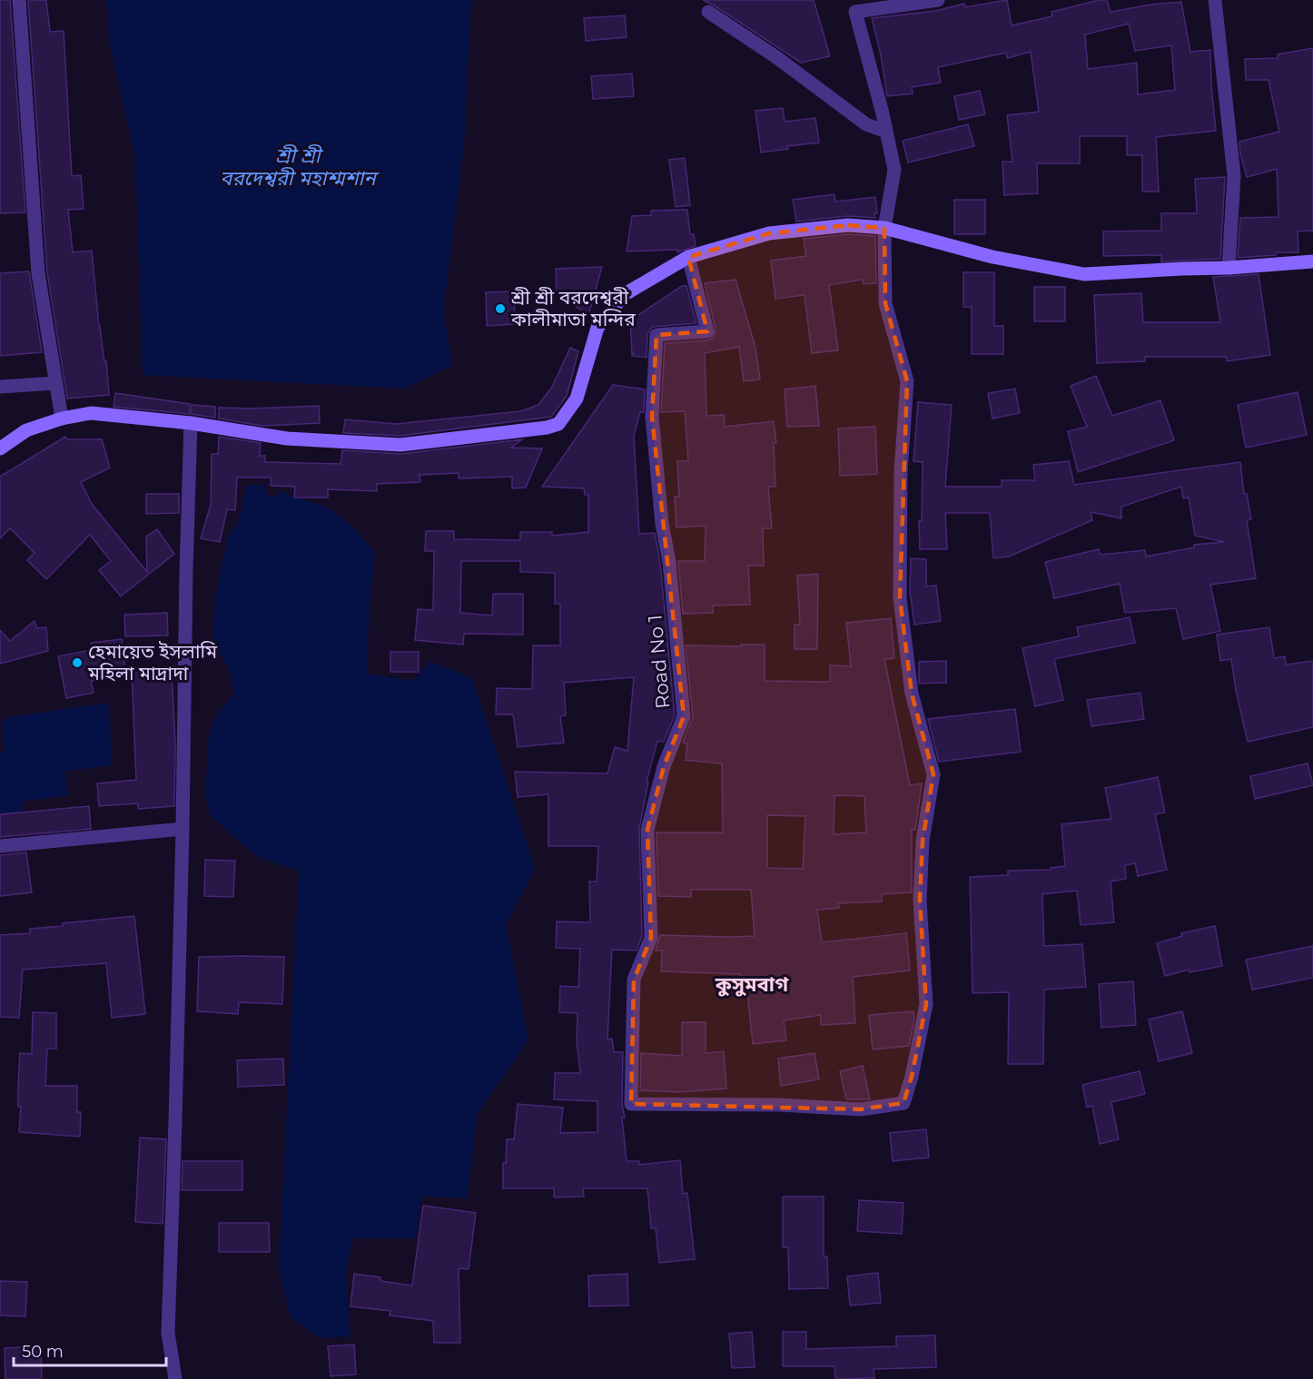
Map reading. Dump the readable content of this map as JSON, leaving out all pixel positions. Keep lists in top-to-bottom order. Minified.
{"streets":{"street":["Road No 1"]},"districts":["কুসুমবাগ"],"water":["শ্রী শ্রী বরদেশ্বরী মহাশ্মশান"],"places":["শ্রী শ্রী বরদেশ্বরী কালীমাতা মন্দির","হেমায়েত ইসলামি মহিলা মাদ্রাদা"],"scale_bar":"50 m"}
